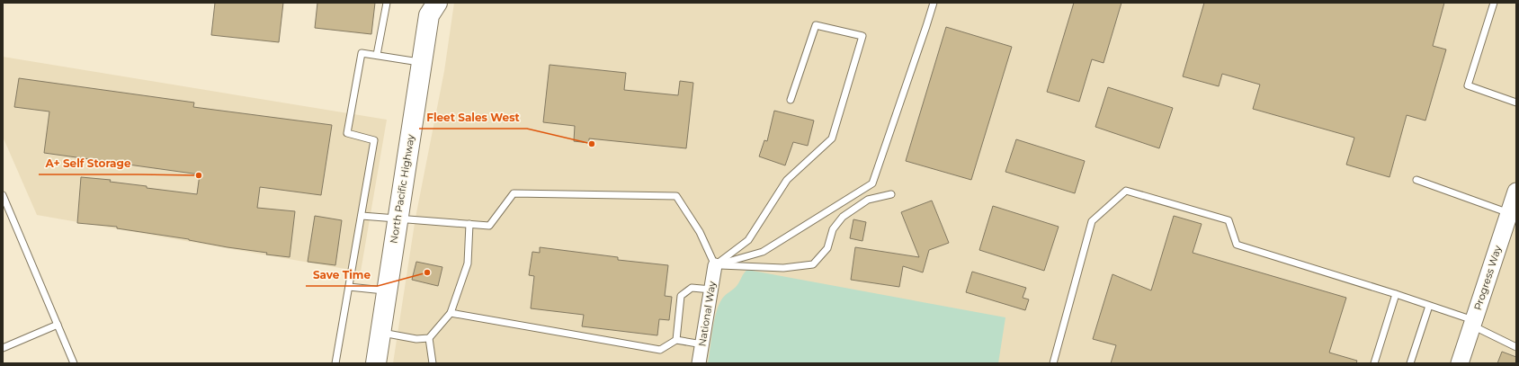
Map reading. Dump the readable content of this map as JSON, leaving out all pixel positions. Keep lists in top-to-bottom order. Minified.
{"streets":{"main road":["North Pacific Highway"],"street":["Progress Way","National Way"]},"places":["Fleet Sales West","A+ Self Storage","Save Time"]}
